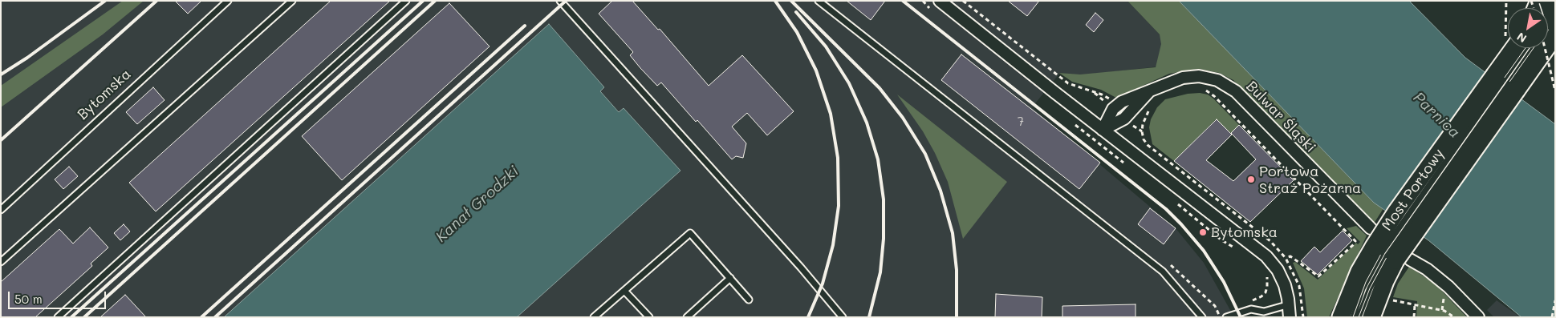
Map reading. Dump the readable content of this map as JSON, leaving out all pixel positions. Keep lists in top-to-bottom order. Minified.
{"streets":{"main road":["Most Portowy"],"street":["Bulwar Śląski"],"lane":["Bytomska"]},"water":["Parnica","Kanał Grodzki"],"places":["Portowa Straż Pożarna","Bytomska"],"house_numbers":["7"],"scale_bar":"50 m","north":"bottom left"}
